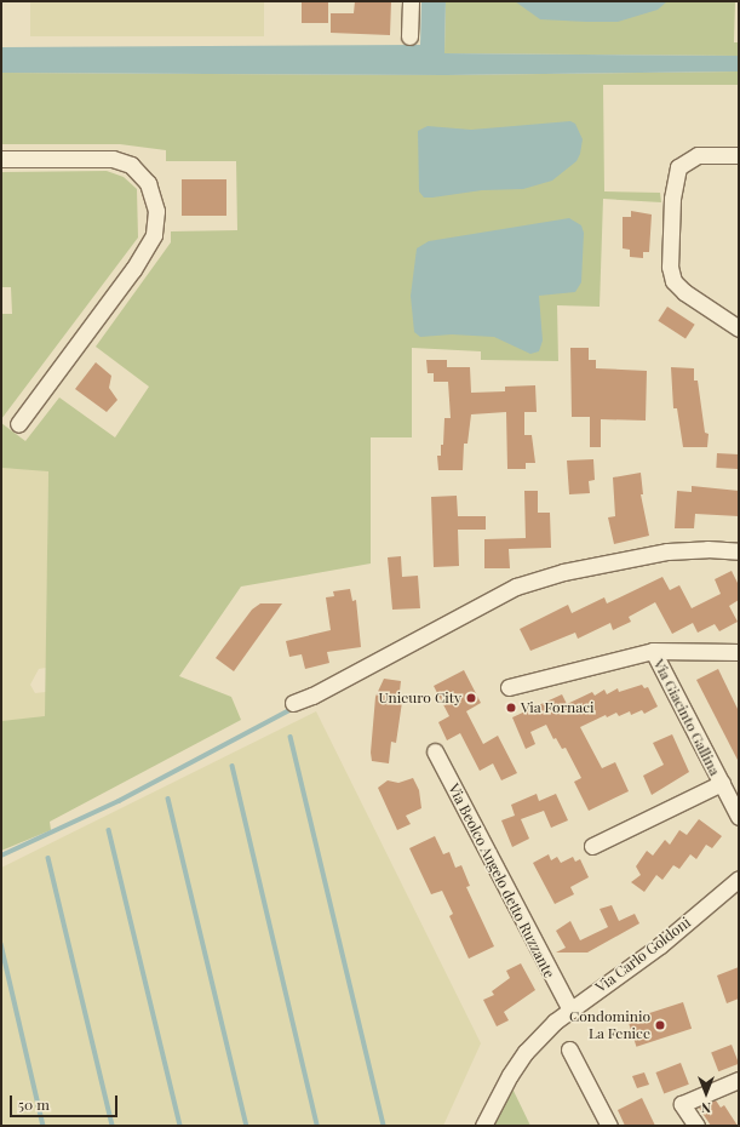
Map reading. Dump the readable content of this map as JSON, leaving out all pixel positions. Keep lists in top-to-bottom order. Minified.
{"streets":{"street":["Via Giacinto Gallina","Via Beolco Angelo detto Ruzzante","Via Carlo Goldoni"]},"crossings":[["Via Beolco Angelo detto Ruzzante","Via Carlo Goldoni"]],"places":["Unieuro City","Via Fornaci","Condominio La Fenice"],"scale_bar":"50 m","north":"bottom"}
